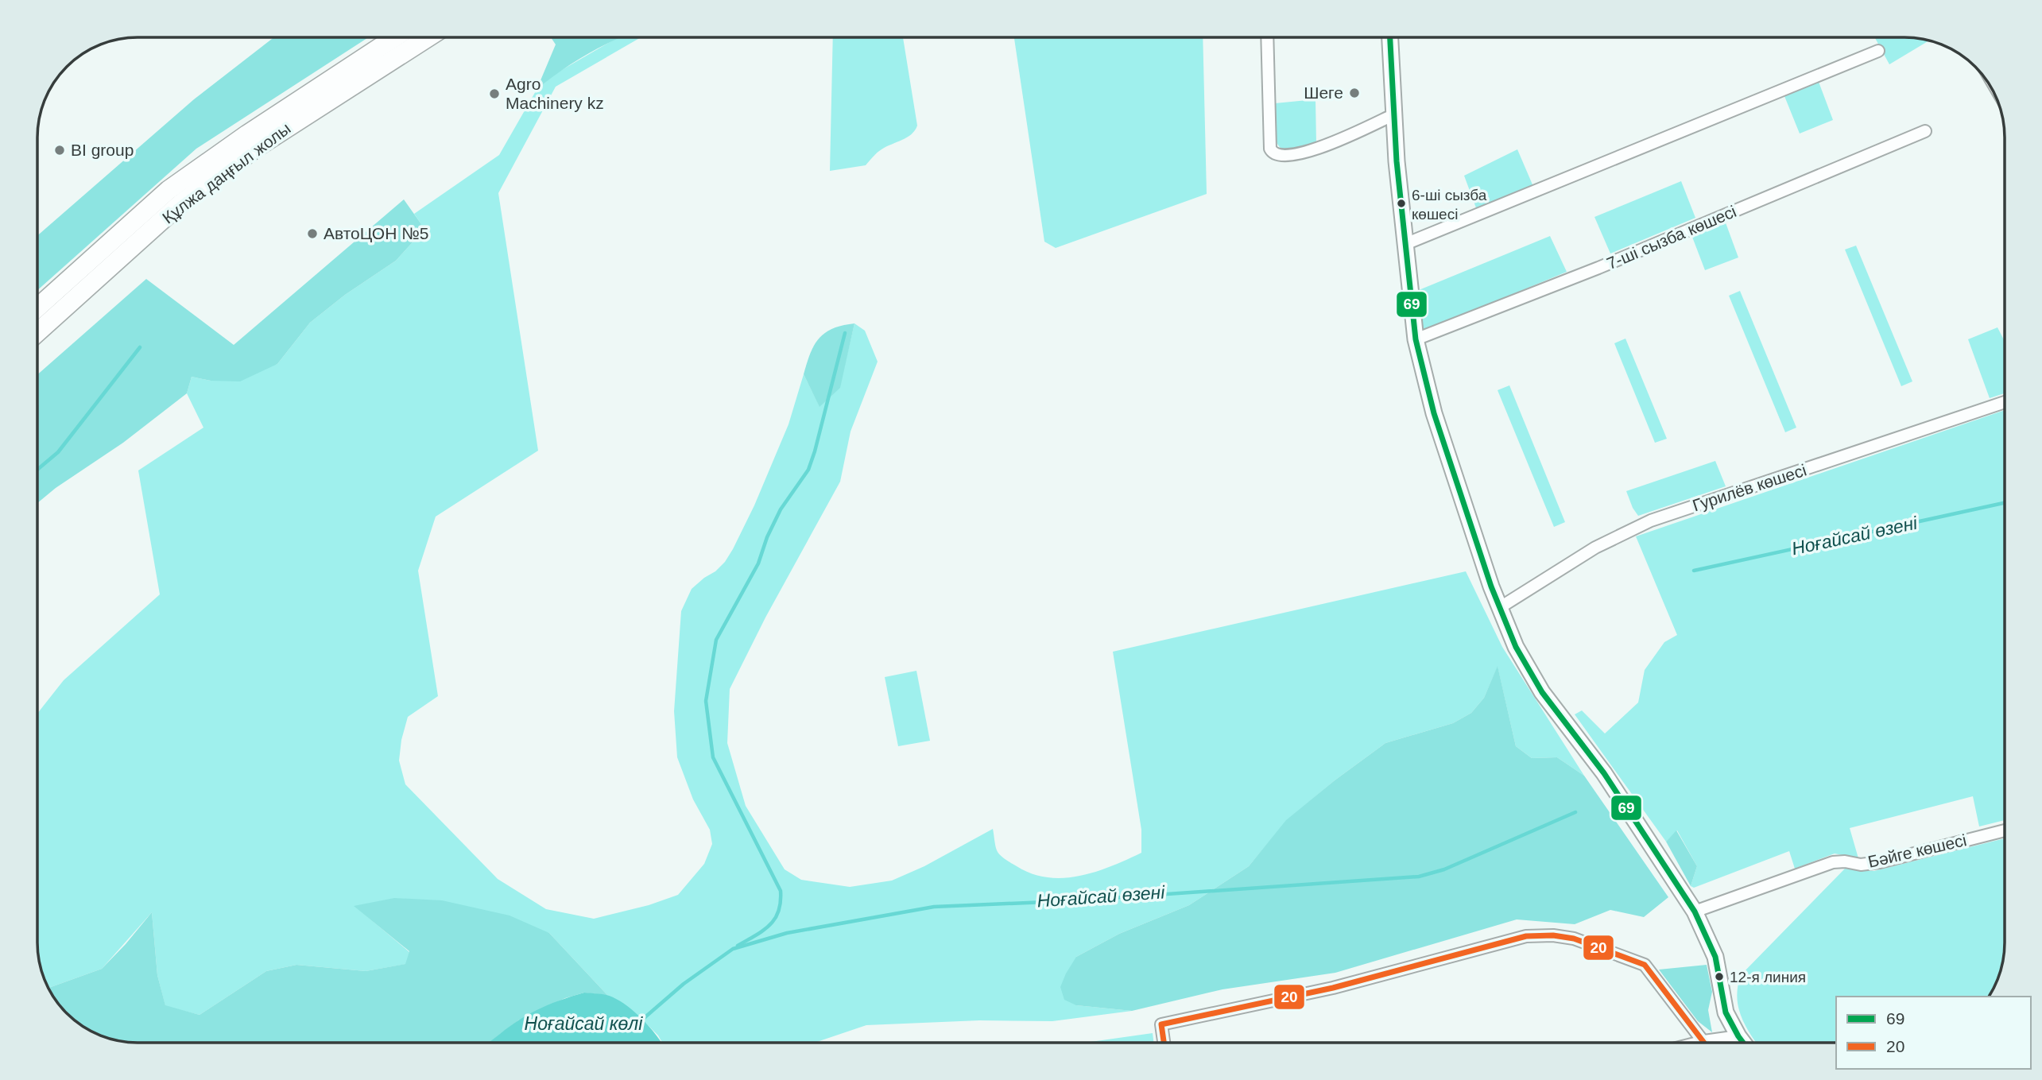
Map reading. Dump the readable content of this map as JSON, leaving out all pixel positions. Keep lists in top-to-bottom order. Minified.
{"streets":{"main road":["Құлжа даңғыл жолы"],"street":["7-ші сызба көшесі","Гурилёв көшесі","Бәйге көшесі"]},"water":["Ноғайсай өзені","Ноғайсай көлі"],"places":["Шеге","Agro Machinery kz","BI group","6-ші сызба көшесі","АвтоЦОН №5","12-я линия"],"lines":["transit line 69","transit line 20"],"legend":["69","20"]}
